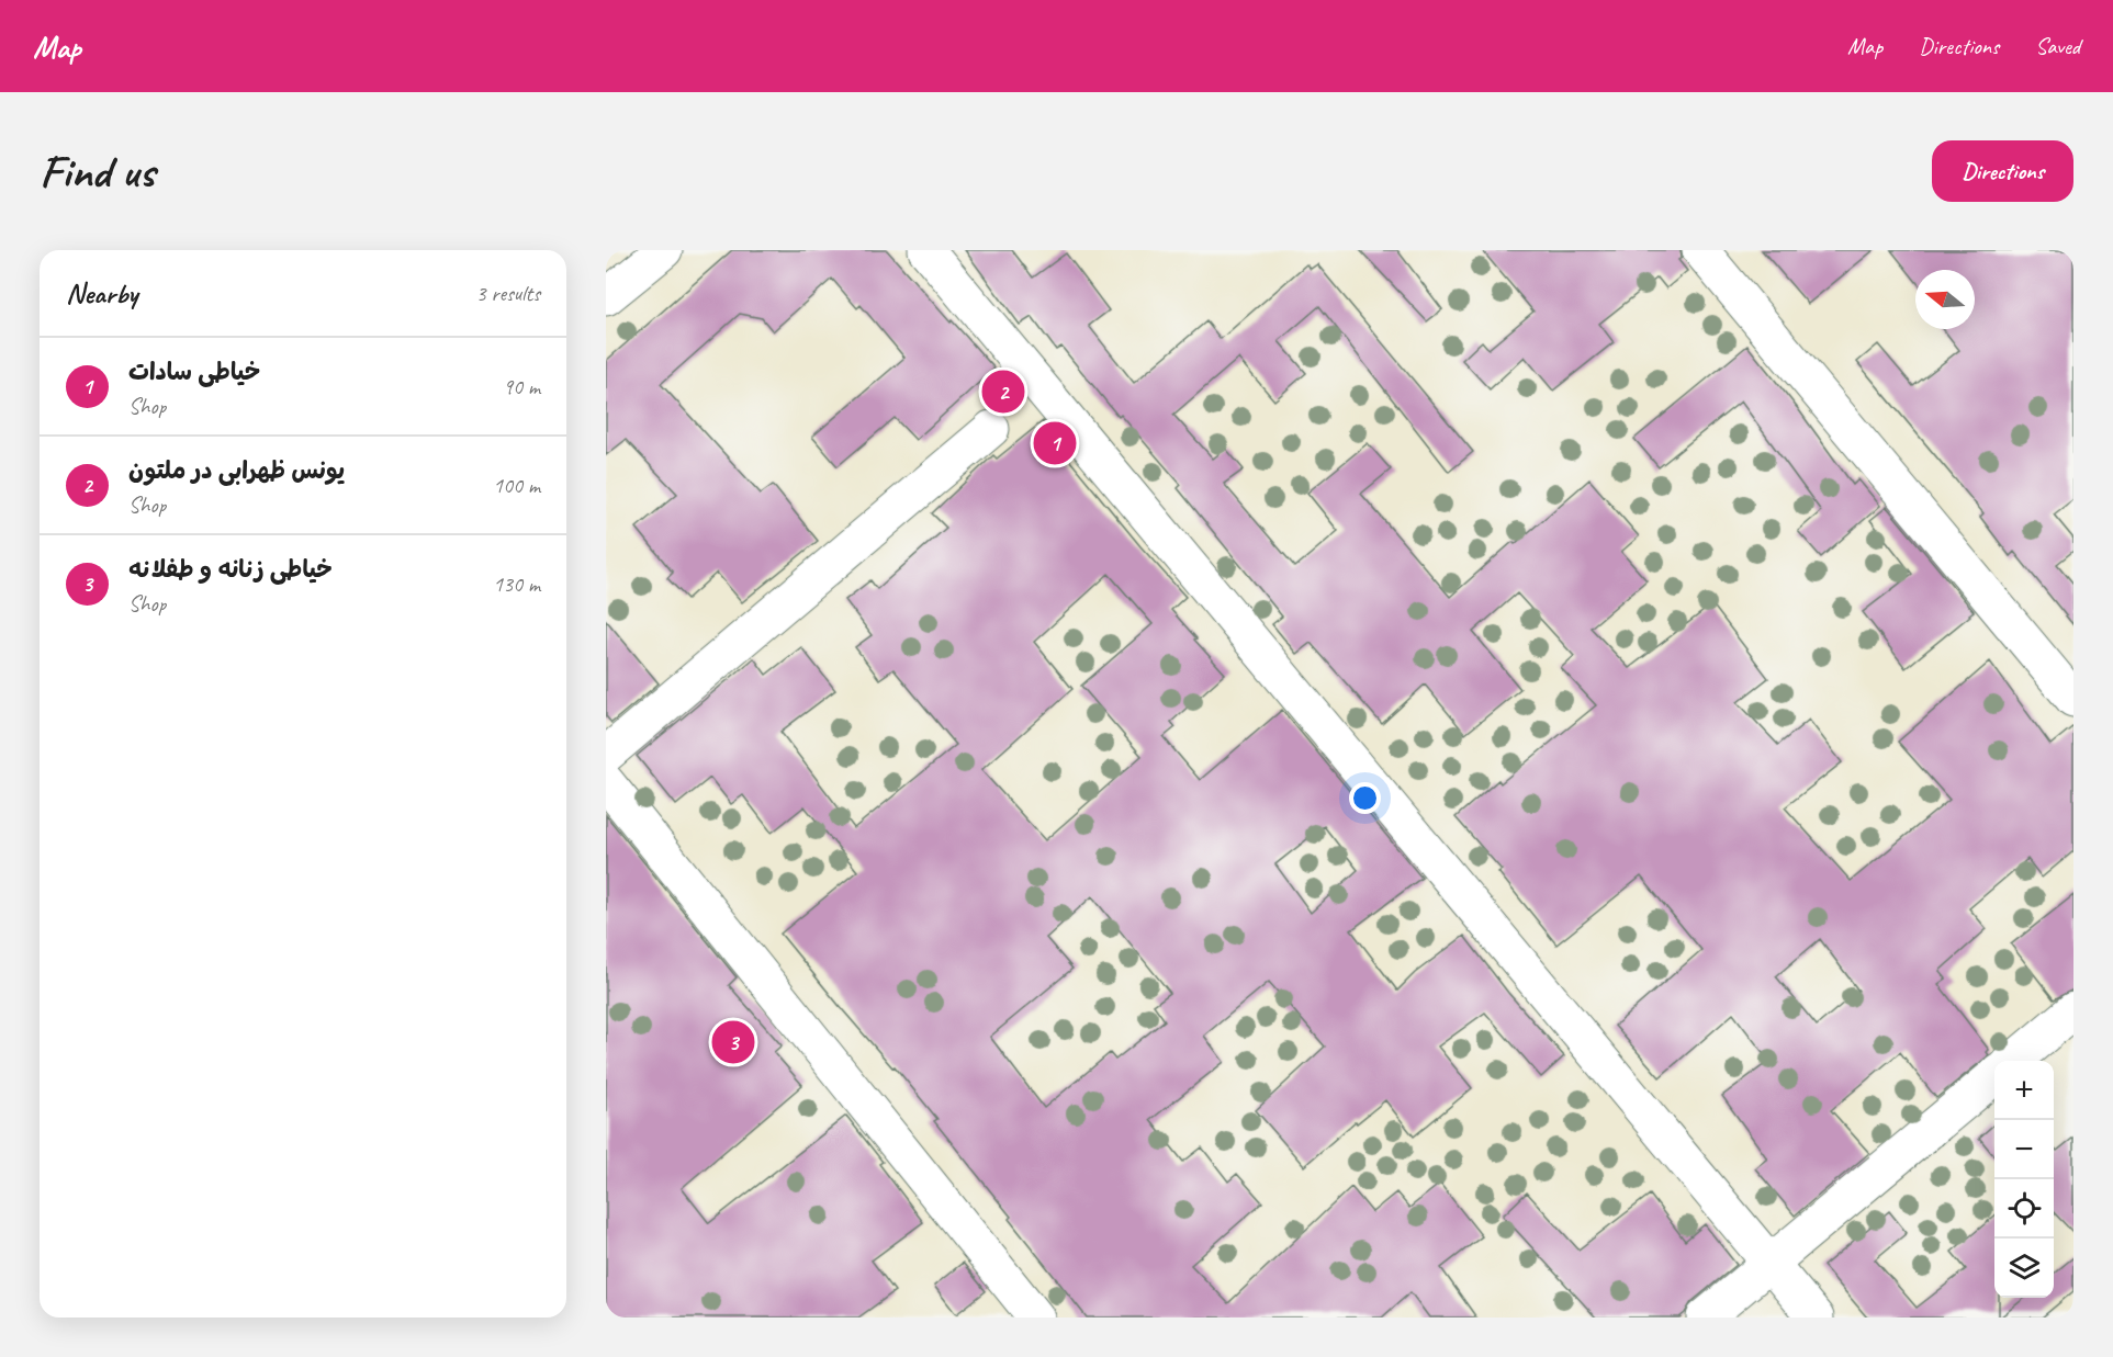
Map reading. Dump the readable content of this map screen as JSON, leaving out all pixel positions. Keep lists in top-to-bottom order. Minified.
{"north":"left","page":{"header":"Map","nav":["Map","Directions","Saved"],"buttons":"Directions","title":"Find us","heading":["Nearby","3 results"],"list":[{"mark":"1","name":"خیاطی سادات","note":"Shop","value":"90 m"},{"mark":"2","name":"یونس ظهرابی در ملتون","note":"Shop","value":"100 m"},{"mark":"3","name":"خیاطی زنانه و طفلانه","note":"Shop","value":"130 m"}],"pins":["2","1","3"],"map_buttons":["+","−"]}}
